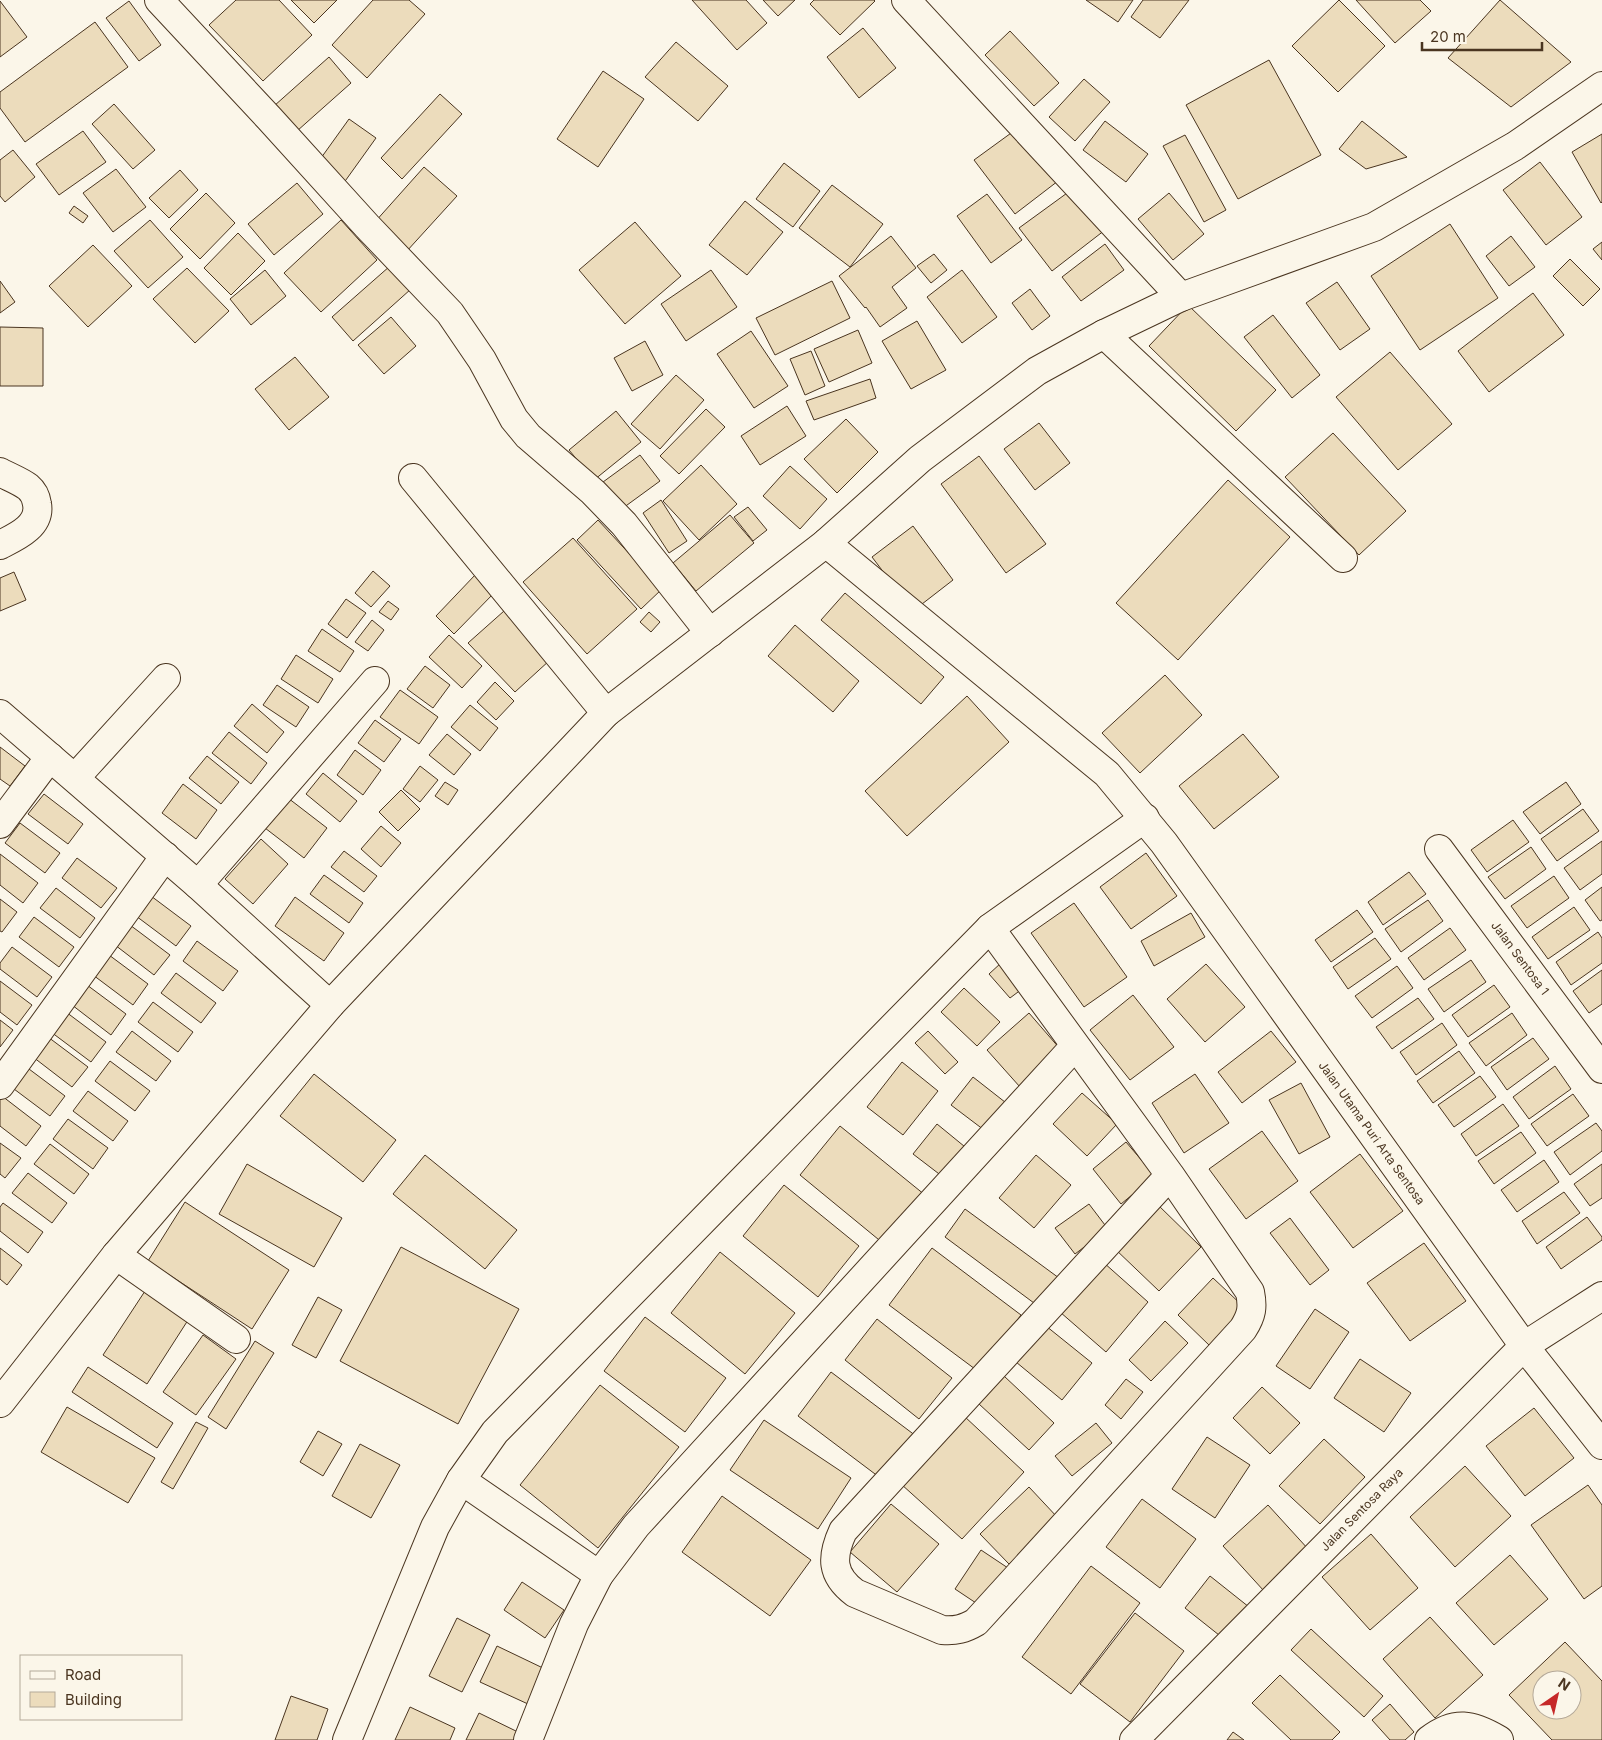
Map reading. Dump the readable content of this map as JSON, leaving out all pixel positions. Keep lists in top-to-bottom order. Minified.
{"streets":{"street":["Jalan Sentosa 1","Jalan Utama Puri Arta Sentosa","Jalan Sentosa Raya"]},"crossings":[["Jalan Utama Puri Arta Sentosa","Jalan Sentosa Raya"]],"legend":["Road","Building"],"scale_bar":"20 m","north":"top right"}
